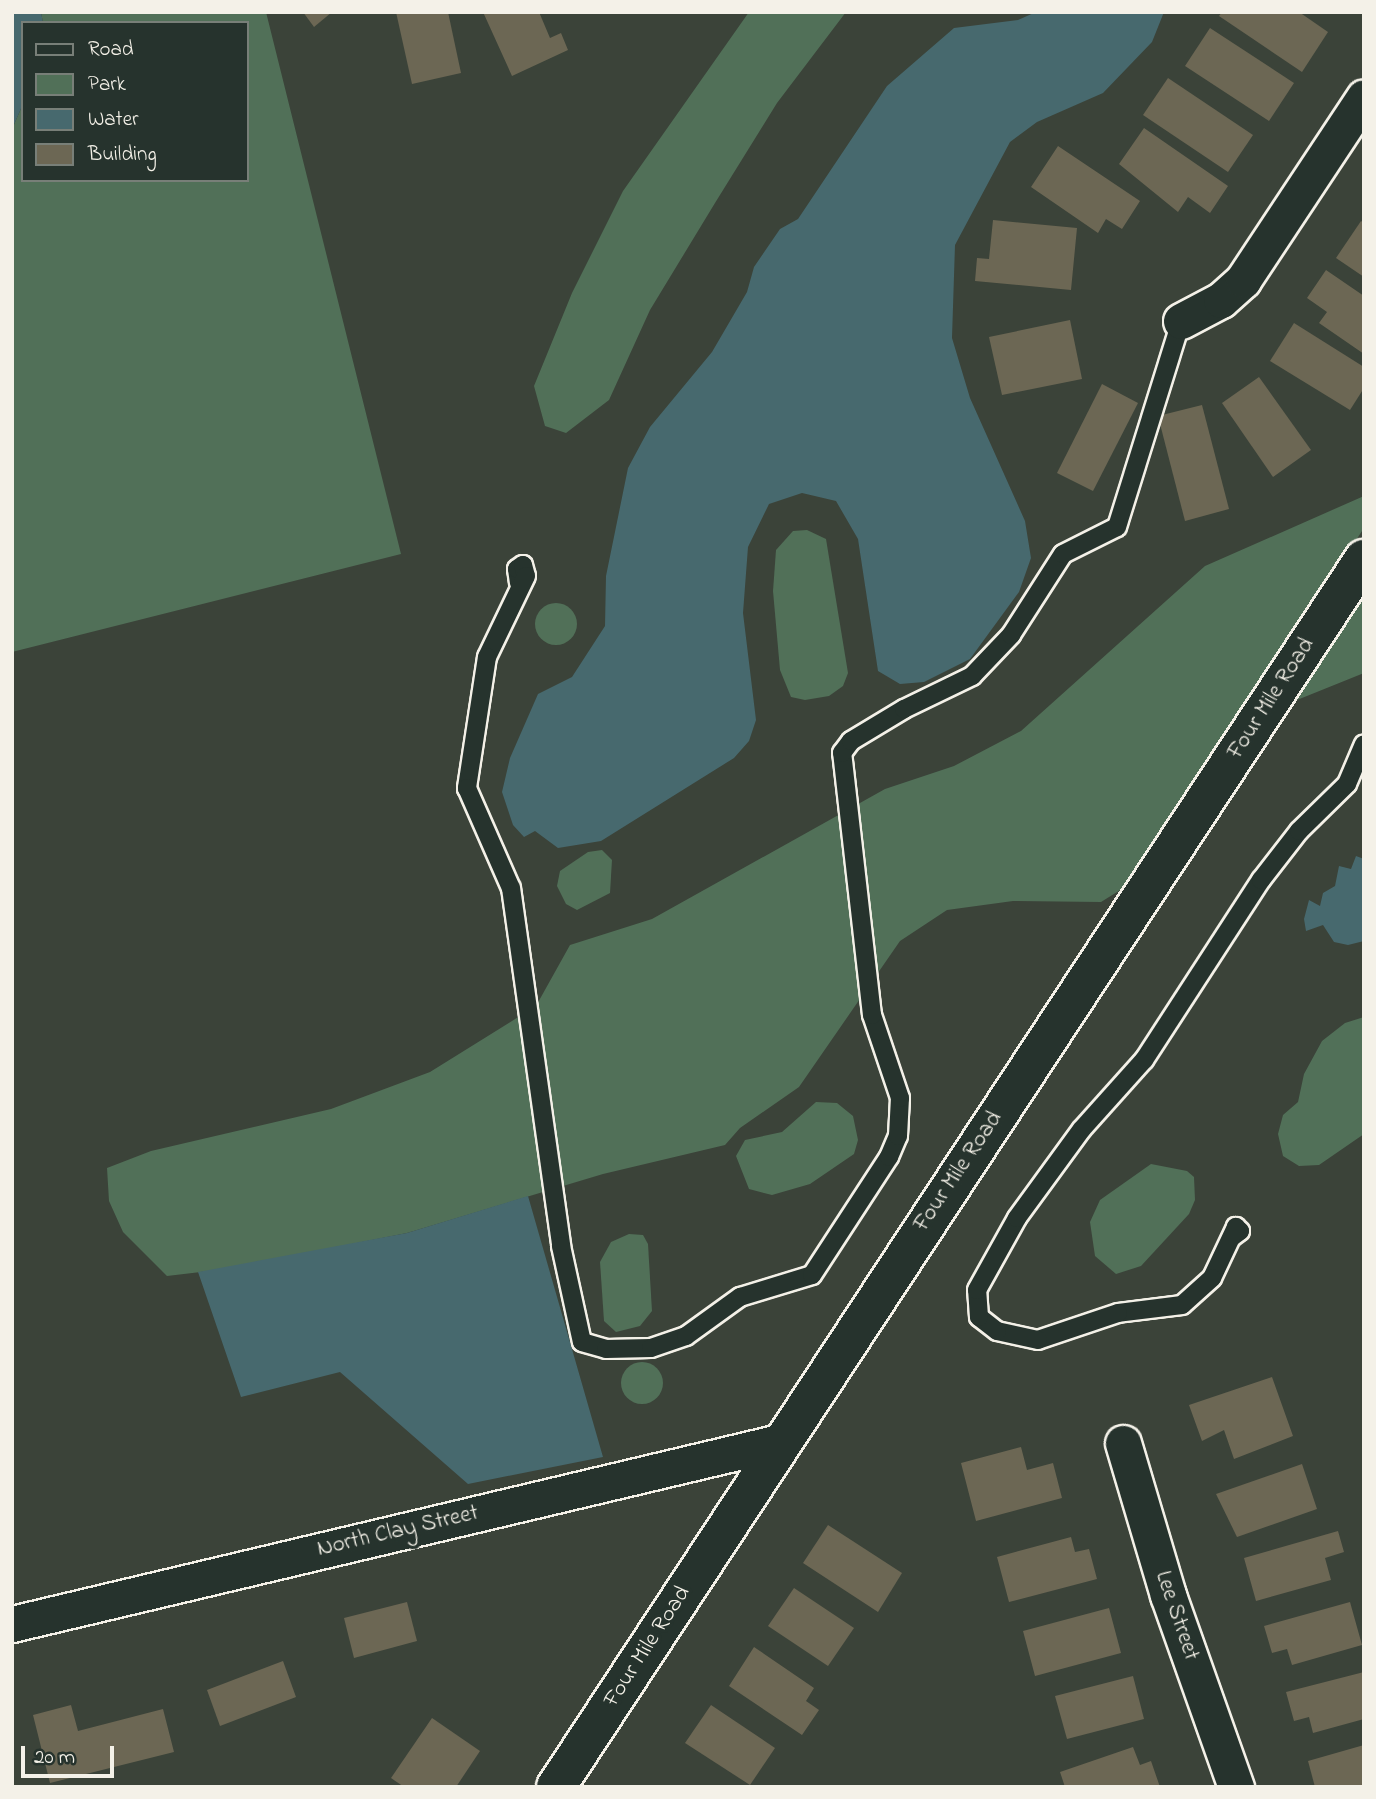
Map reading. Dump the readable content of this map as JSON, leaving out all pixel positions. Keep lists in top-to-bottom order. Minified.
{"streets":{"main road":["Four Mile Road"],"street":["North Clay Street","Lee Street"]},"crossings":[["Four Mile Road","North Clay Street"]],"legend":["Road","Park","Water","Building"],"scale_bar":"20 m"}
